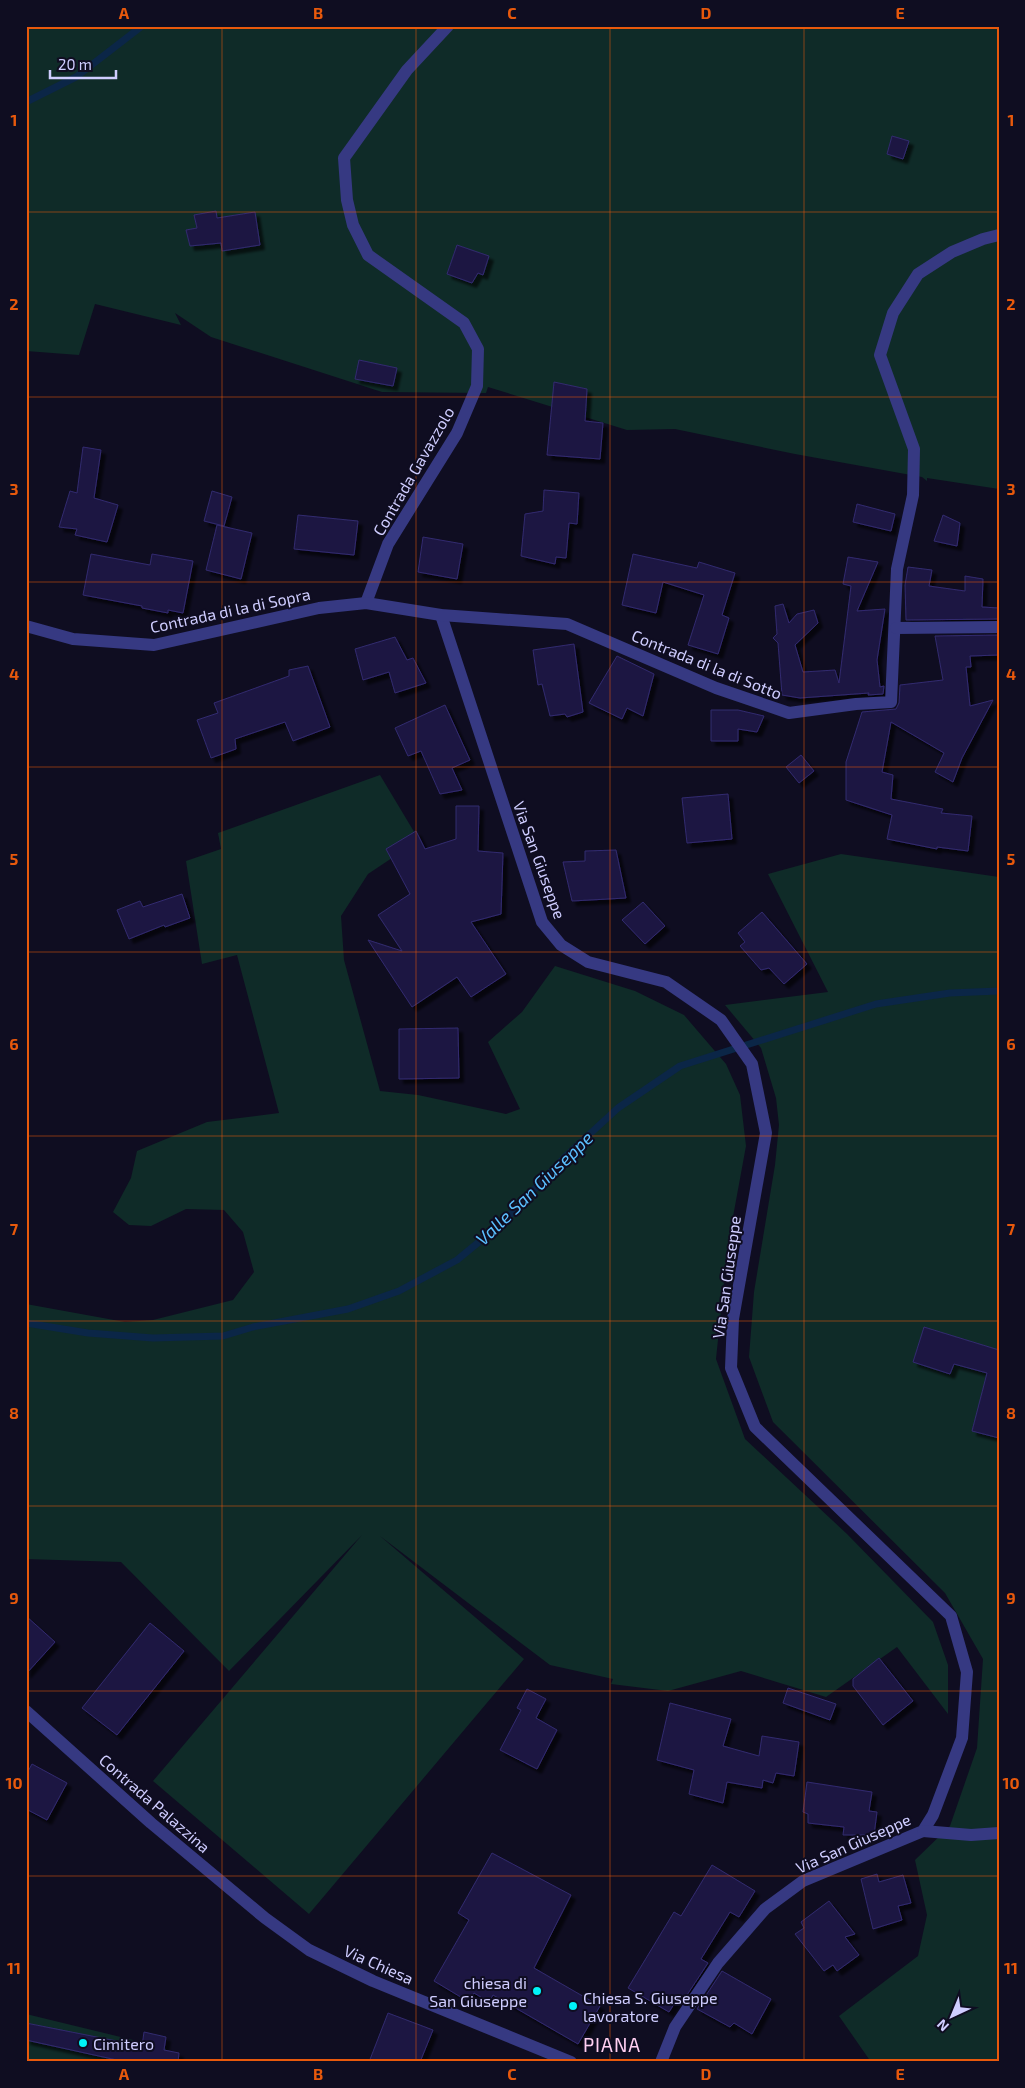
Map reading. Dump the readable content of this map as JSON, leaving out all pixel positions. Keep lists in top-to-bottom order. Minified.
{"streets":{"street":["Contrada Gavazzolo","Contrada di la di Sopra","Contrada di la di Sotto","Via San Giuseppe","Contrada Palazzina","Via Chiesa"]},"crossings":[["Contrada Gavazzolo","Contrada di la di Sopra"],["Contrada di la di Sopra","Contrada di la di Sotto"],["Contrada di la di Sopra","Via San Giuseppe"],["Contrada di la di Sotto","Via San Giuseppe"],["Contrada Palazzina","Via Chiesa"]],"districts":["PIANA"],"water":["Valle San Giuseppe"],"places":["chiesa di San Giuseppe","Chiesa S. Giuseppe lavoratore","Cimitero"],"scale_bar":"20 m","north":"bottom left","grid":{"columns":["A","B","C","D","E"],"rows":["1","2","3","4","5","6","7","8","9","10","11"]}}
